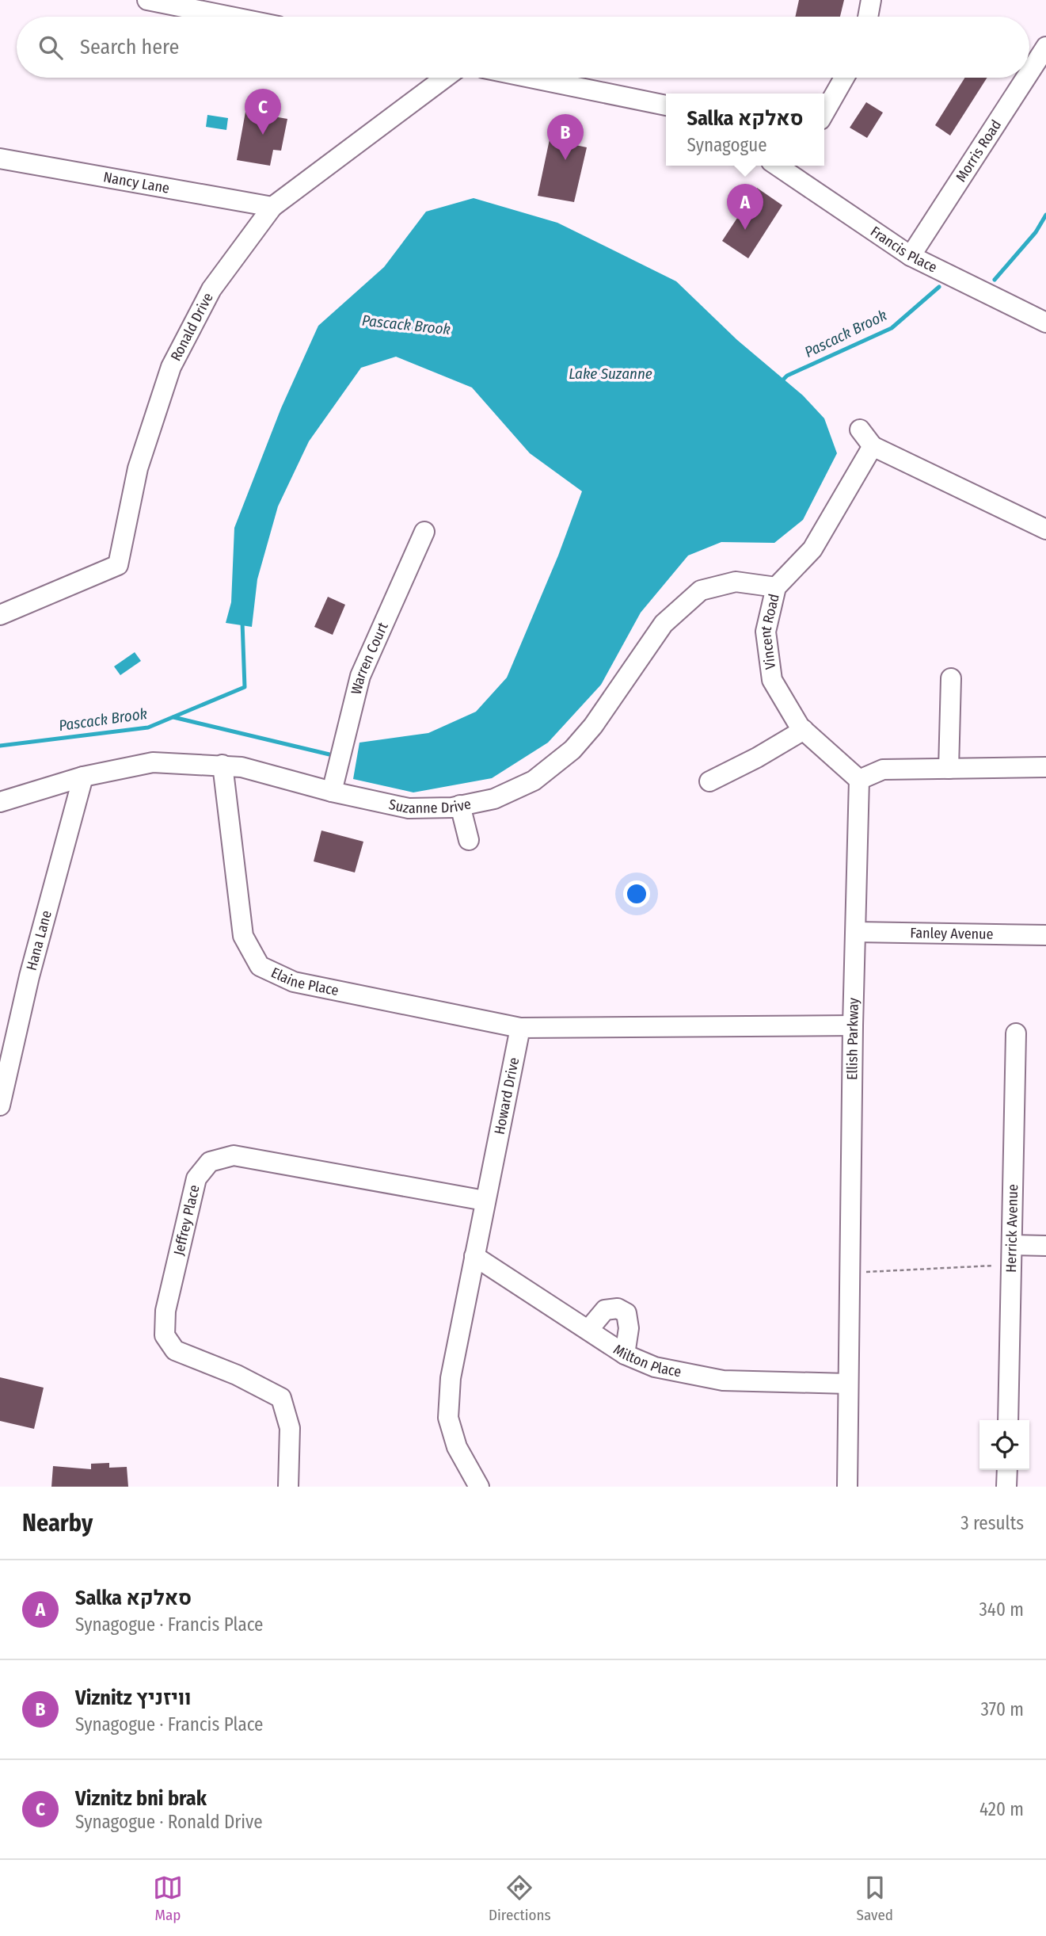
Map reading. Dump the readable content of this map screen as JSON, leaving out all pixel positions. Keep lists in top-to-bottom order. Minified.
{"streets":{"street":["Morris Road","Nancy Lane","Francis Place","Ronald Drive","Vincent Road","Warren Court","Suzanne Drive","Fanley Avenue","Hana Lane","Elaine Place","Ellish Parkway","Howard Drive","Jeffrey Place","Herrick Avenue","Milton Place"]},"crossings":[["Morris Road","Francis Place"],["Nancy Lane","Ronald Drive"],["Vincent Road","Suzanne Drive"],["Vincent Road","Ellish Parkway"],["Warren Court","Suzanne Drive"],["Suzanne Drive","Hana Lane"],["Suzanne Drive","Elaine Place"],["Fanley Avenue","Ellish Parkway"],["Elaine Place","Howard Drive"],["Ellish Parkway","Milton Place"],["Howard Drive","Jeffrey Place"],["Howard Drive","Milton Place"]],"water":["Pascack Brook","Lake Suzanne"],"page":{"search":"Search here","pins":["C","B","A"],"popup":["Salka סאלקא","Synagogue"],"heading":["Nearby","3 results"],"list":[{"mark":"A","name":"Salka סאלקא","note":"Synagogue · Francis Place","value":"340 m"},{"mark":"B","name":"Viznitz וויזניץ","note":"Synagogue · Francis Place","value":"370 m"},{"mark":"C","name":"Viznitz bni brak","note":"Synagogue · Ronald Drive","value":"420 m"}],"nav":["Map","Directions","Saved"]}}
